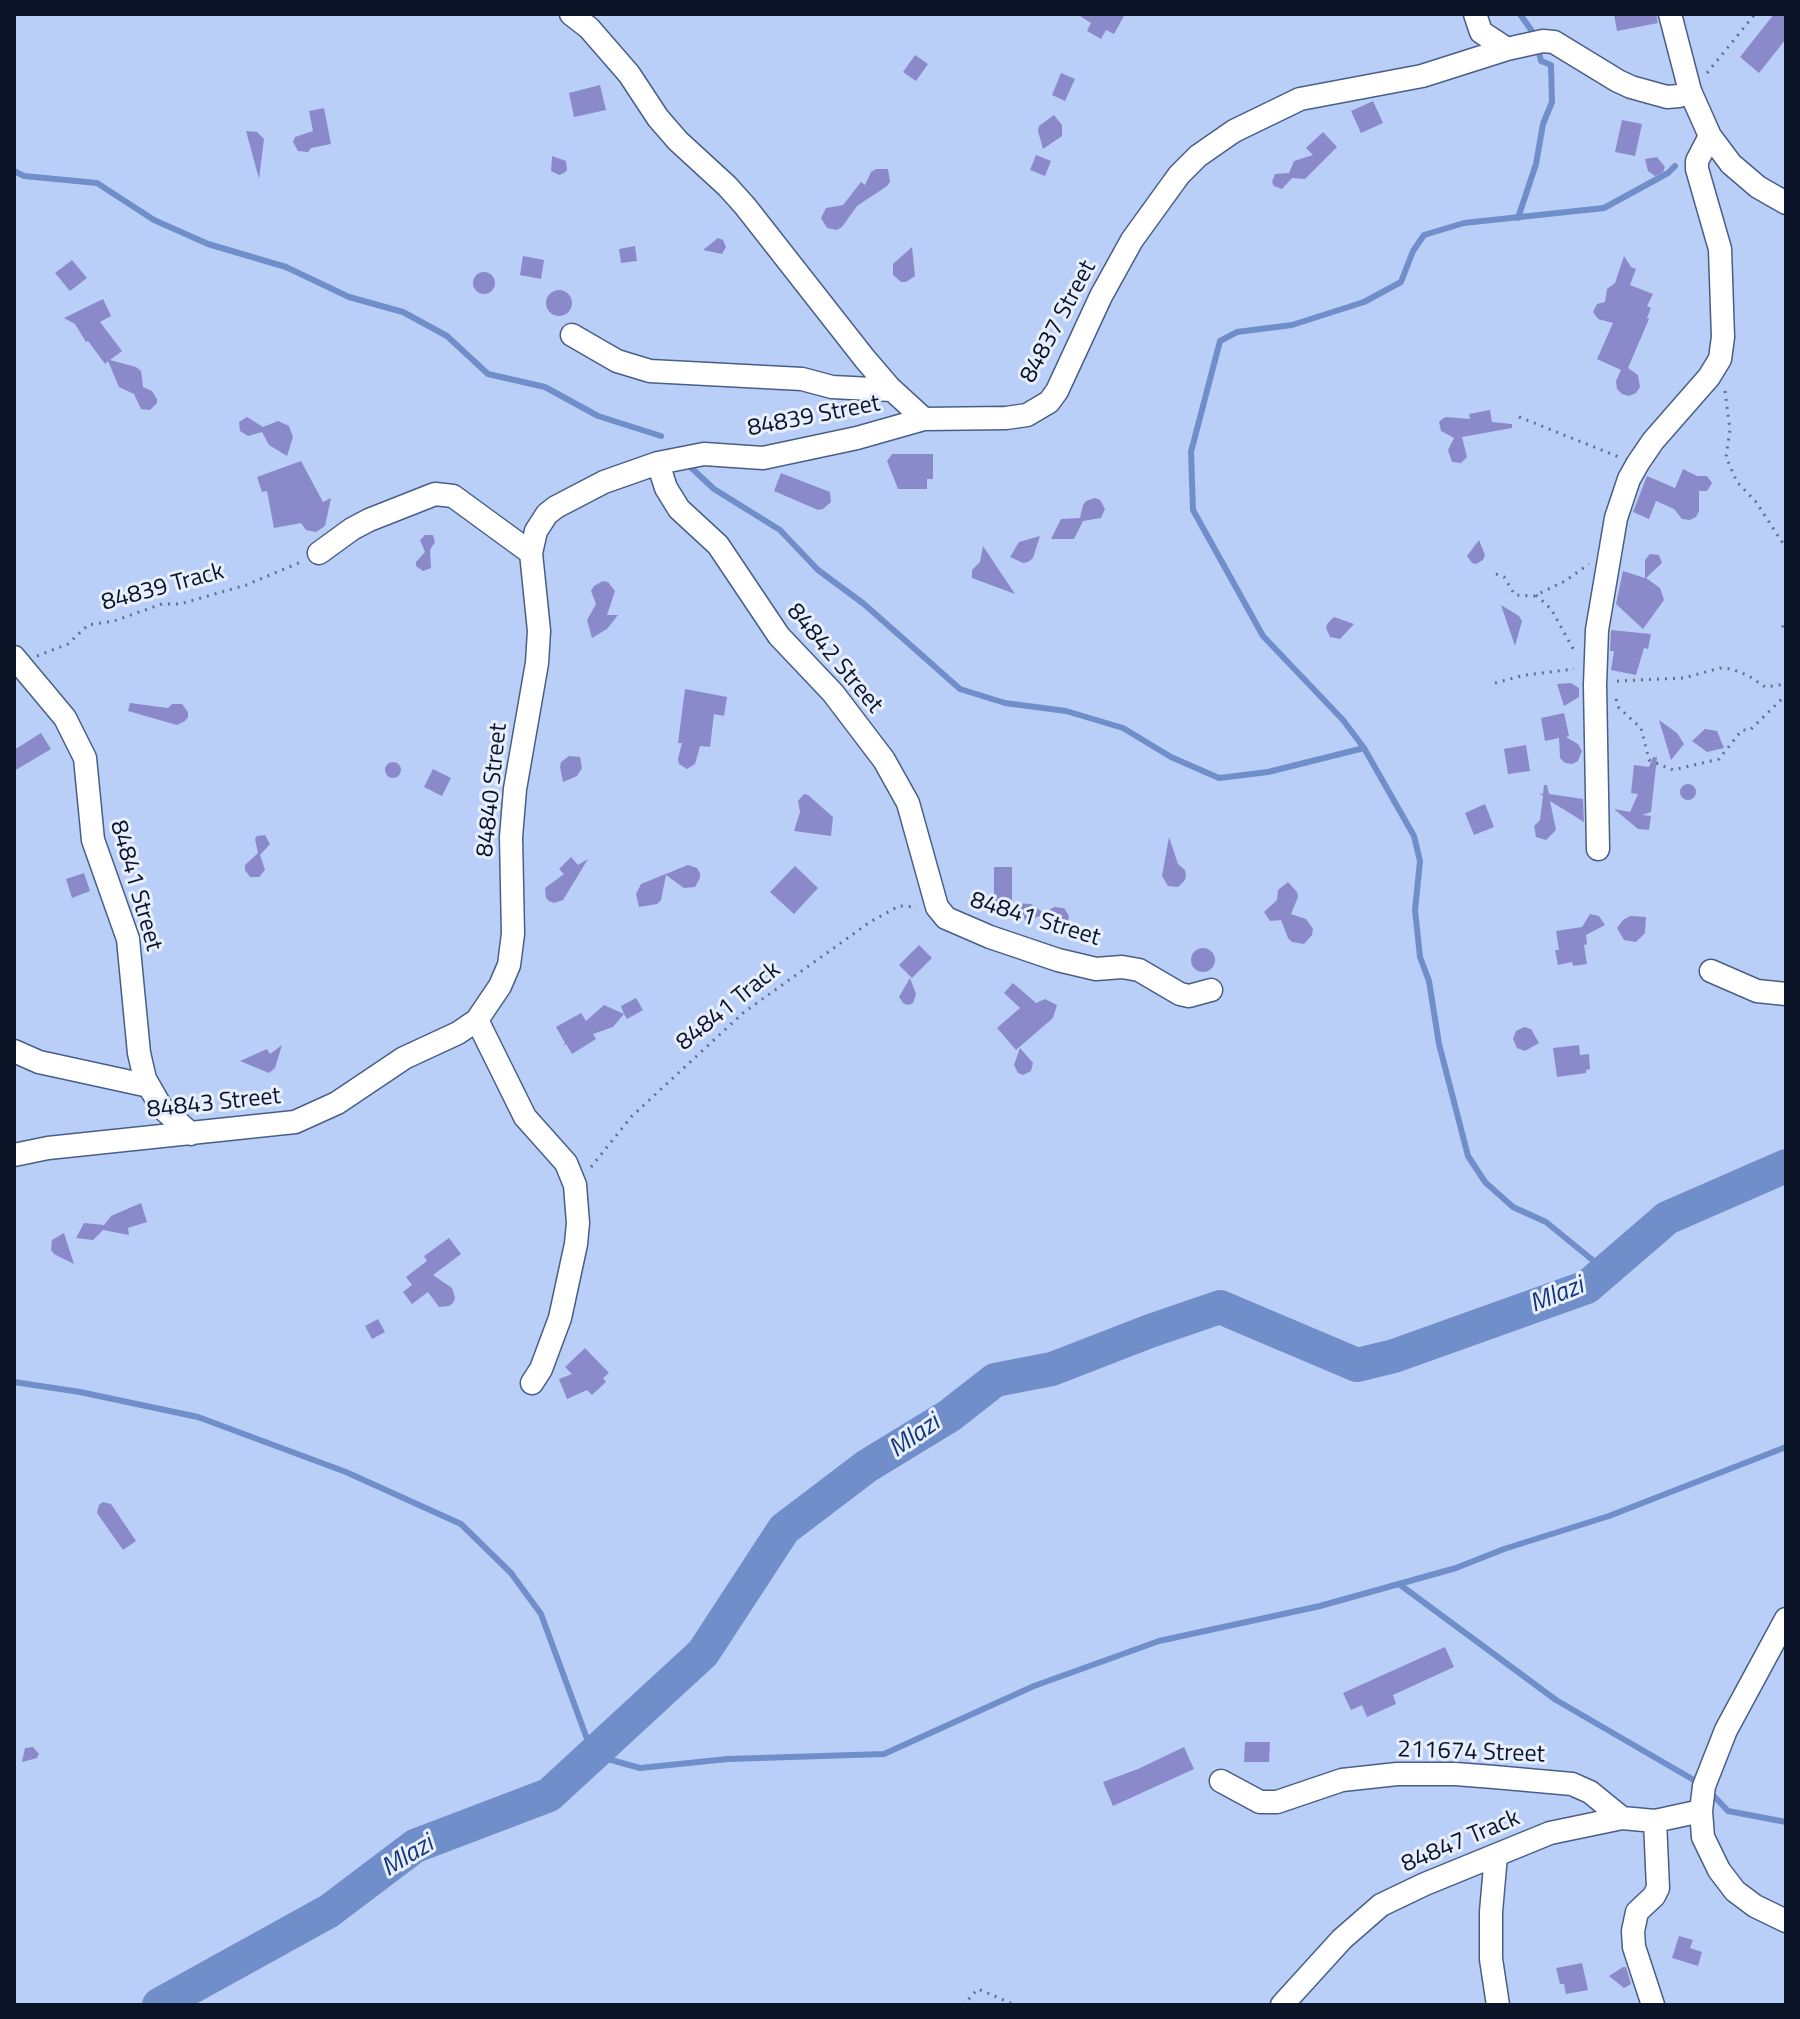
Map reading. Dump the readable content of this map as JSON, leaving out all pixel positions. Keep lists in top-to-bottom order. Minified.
{"streets":{"street":["84837 Street","84839 Street","84842 Street","84840 Street","84841 Street","84843 Street","211674 Street","84847 Track"],"path":["84839 Track","84841 Track"]},"crossings":[["84837 Street","84839 Street"],["84839 Street","84842 Street"],["84839 Street","84840 Street"],["84839 Track","84841 Street"],["84842 Street","84841 Street"],["84842 Street","84841 Track"],["84840 Street","84843 Street"],["84841 Street","84841 Track"],["84841 Street","84843 Street"],["211674 Street","84847 Track"]],"water":["Mlazi"]}
